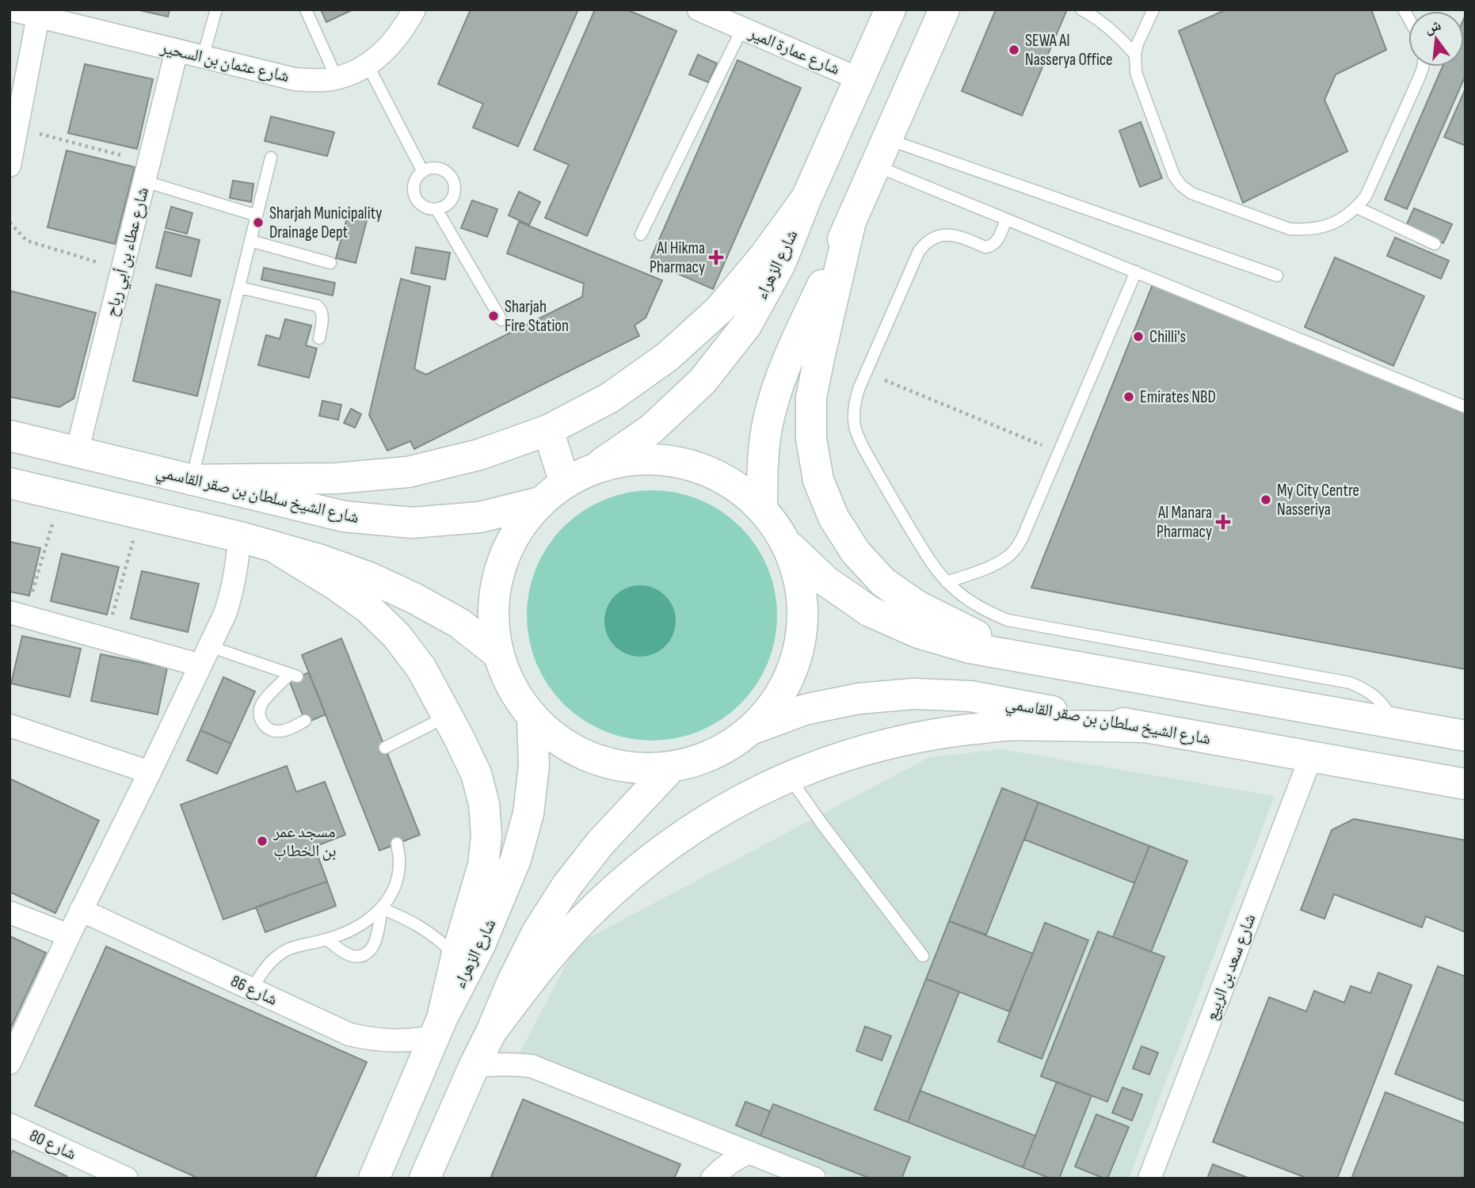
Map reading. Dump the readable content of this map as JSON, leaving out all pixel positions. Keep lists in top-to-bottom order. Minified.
{"streets":{"main road":["شارع الزهراء","شارع الشيخ سلطان بن صقر القاسمي"],"street":["شارع عمارة المير","شارع عثمان بن السحير","شارع عطاء بن أبي رباح","شارع سعد بن الربيع","شارع 86","شارع 80"]},"crossings":[["شارع عمارة المير","شارع الزهراء"],["شارع عثمان بن السحير","شارع عطاء بن أبي رباح"],["شارع عطاء بن أبي رباح","شارع الشيخ سلطان بن صقر القاسمي"],["شارع الزهراء","شارع 86"],["شارع الشيخ سلطان بن صقر القاسمي","شارع سعد بن الربيع"]],"places":{"other":["SEWA Al Nasserya Office","Sharjah Municipality Drainage Dept","Sharjah Fire Station","Chilli's","Emirates NBD","My City Centre Nasseriya","مسجد عمر بن الخطاب"],"health":["Al Hikma Pharmacy","Al Manara Pharmacy"]},"north":"top"}
